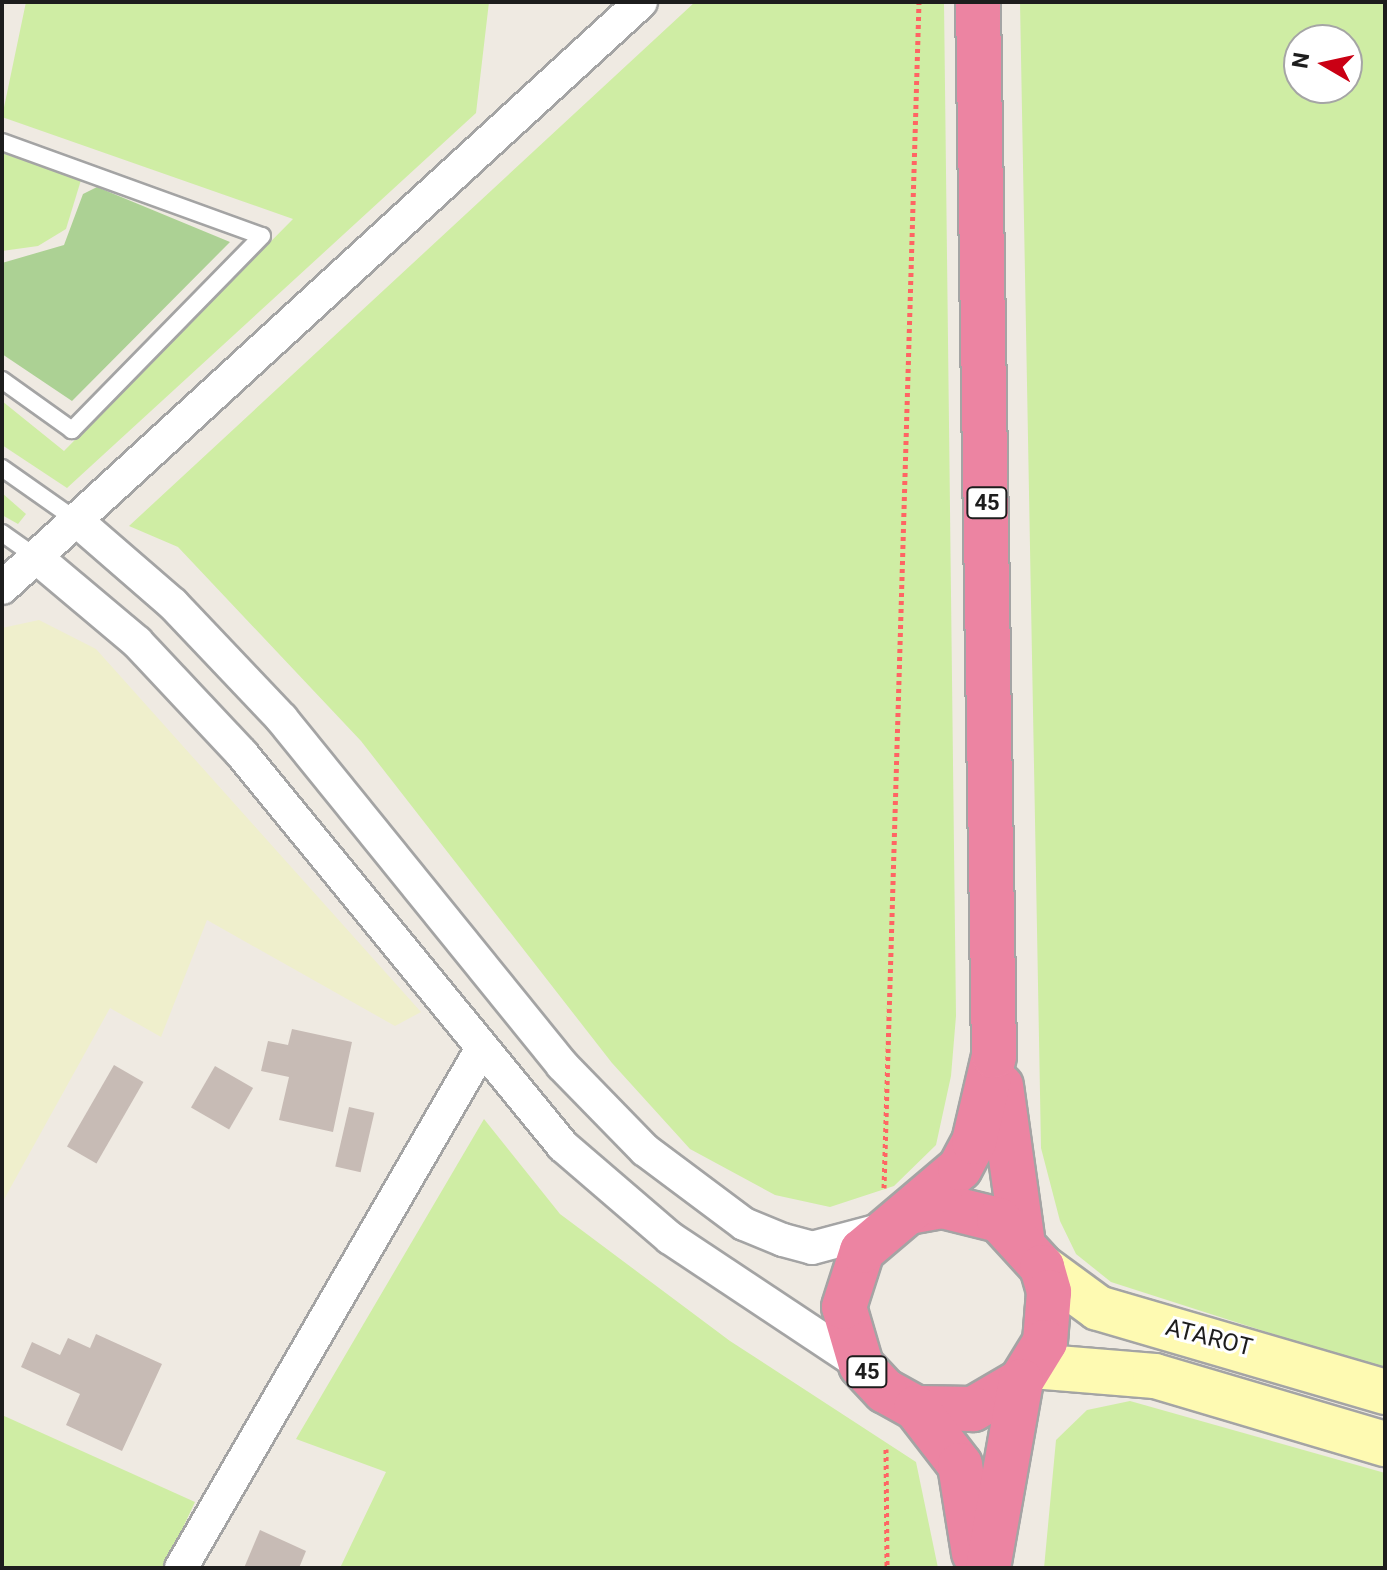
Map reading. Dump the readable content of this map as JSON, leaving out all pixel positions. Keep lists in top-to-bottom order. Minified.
{"streets":{"highway":["45"],"street":["ATAROT"]},"crossings":[["45","ATAROT"]],"north":"left"}
